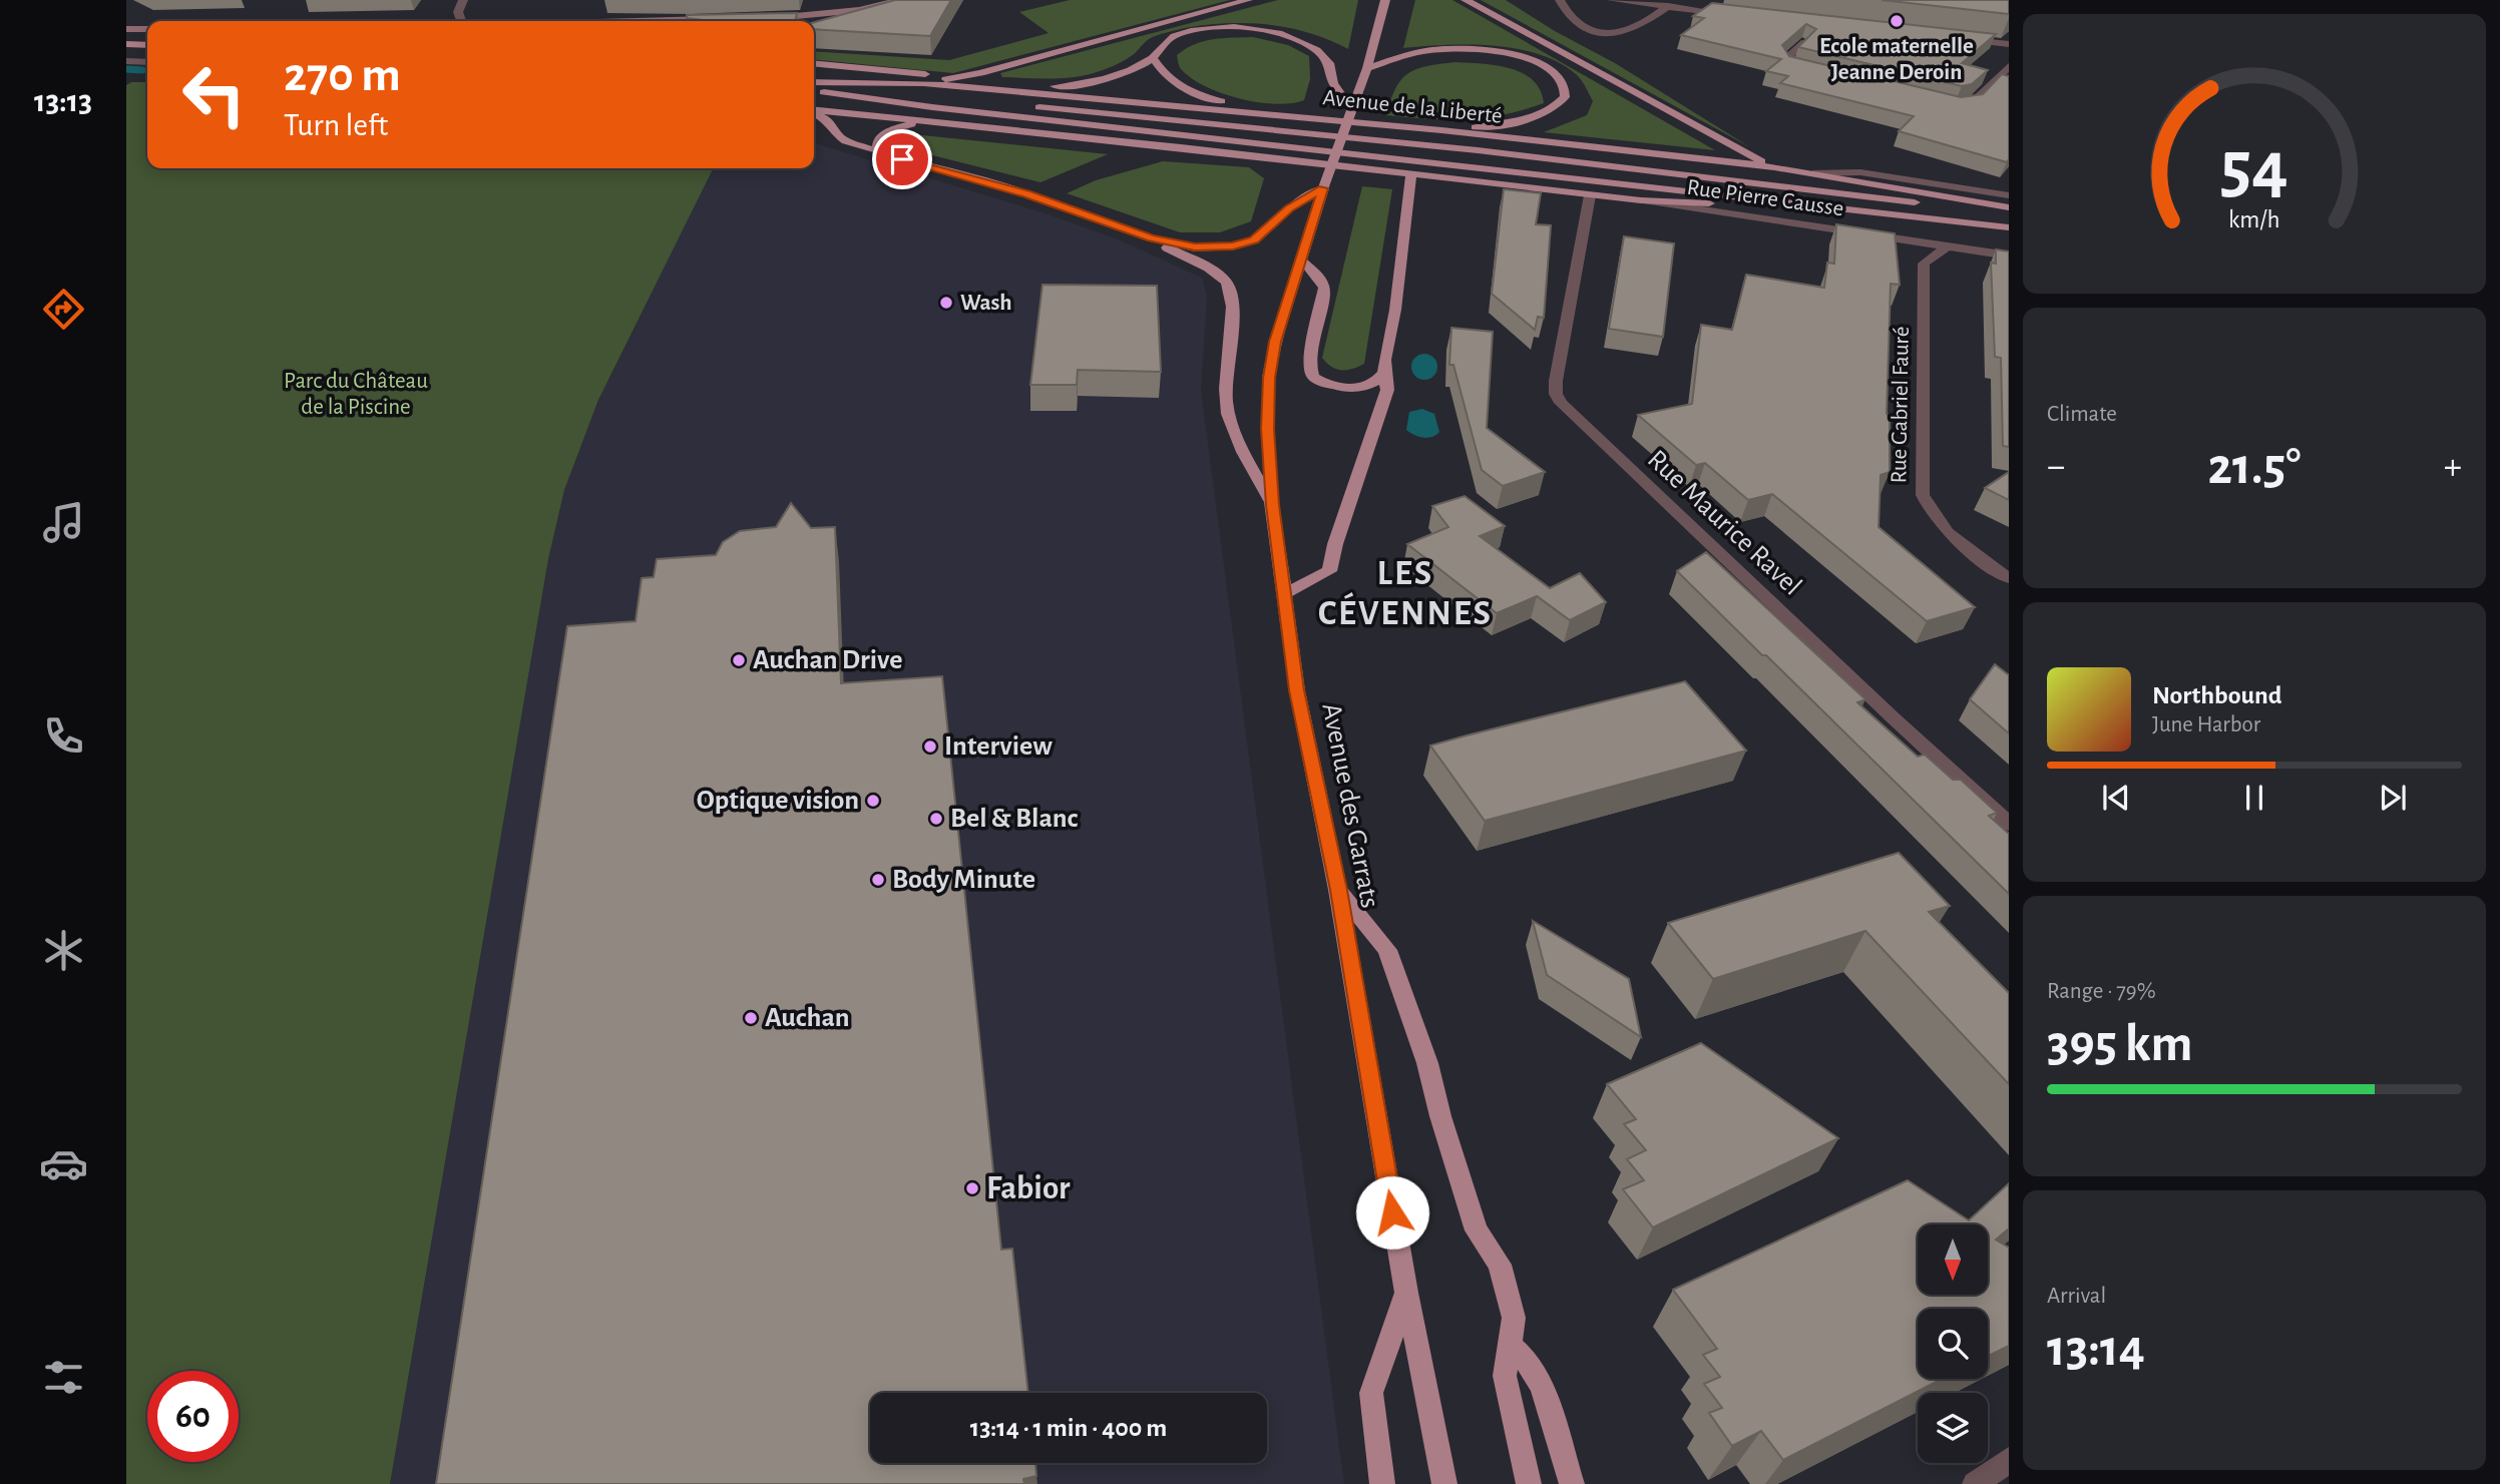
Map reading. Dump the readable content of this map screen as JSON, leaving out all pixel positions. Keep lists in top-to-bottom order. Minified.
{"streets":{"main road":["Avenue de la Liberté","Avenue des Garrats"],"street":["Rue Pierre Causse","Rue Gabriel Fauré","Rue Maurice Ravel"]},"crossings":[["Rue Pierre Causse","Rue Gabriel Fauré"]],"districts":["LES CÉVENNES"],"parks":["Parc du Château de la Piscine"],"places":["Ecole maternelle Jeanne Deroin","Wash","Auchan Drive","Interview","Optique vision","Bel & Blanc","Body Minute","Auchan","Fabior"],"north":"bottom","page":{"tabs":"13:13","turn":["270 m","Turn left"],"tile":["Climate",["Range · 79%","395 km"],["Arrival","13:14"]],"heat":["−","21.5°","+"],"song":["Northbound","June Harbor"],"limit":"60","trip":"13:14 · 1 min · 400 m","gauge":["54","km/h"]}}
